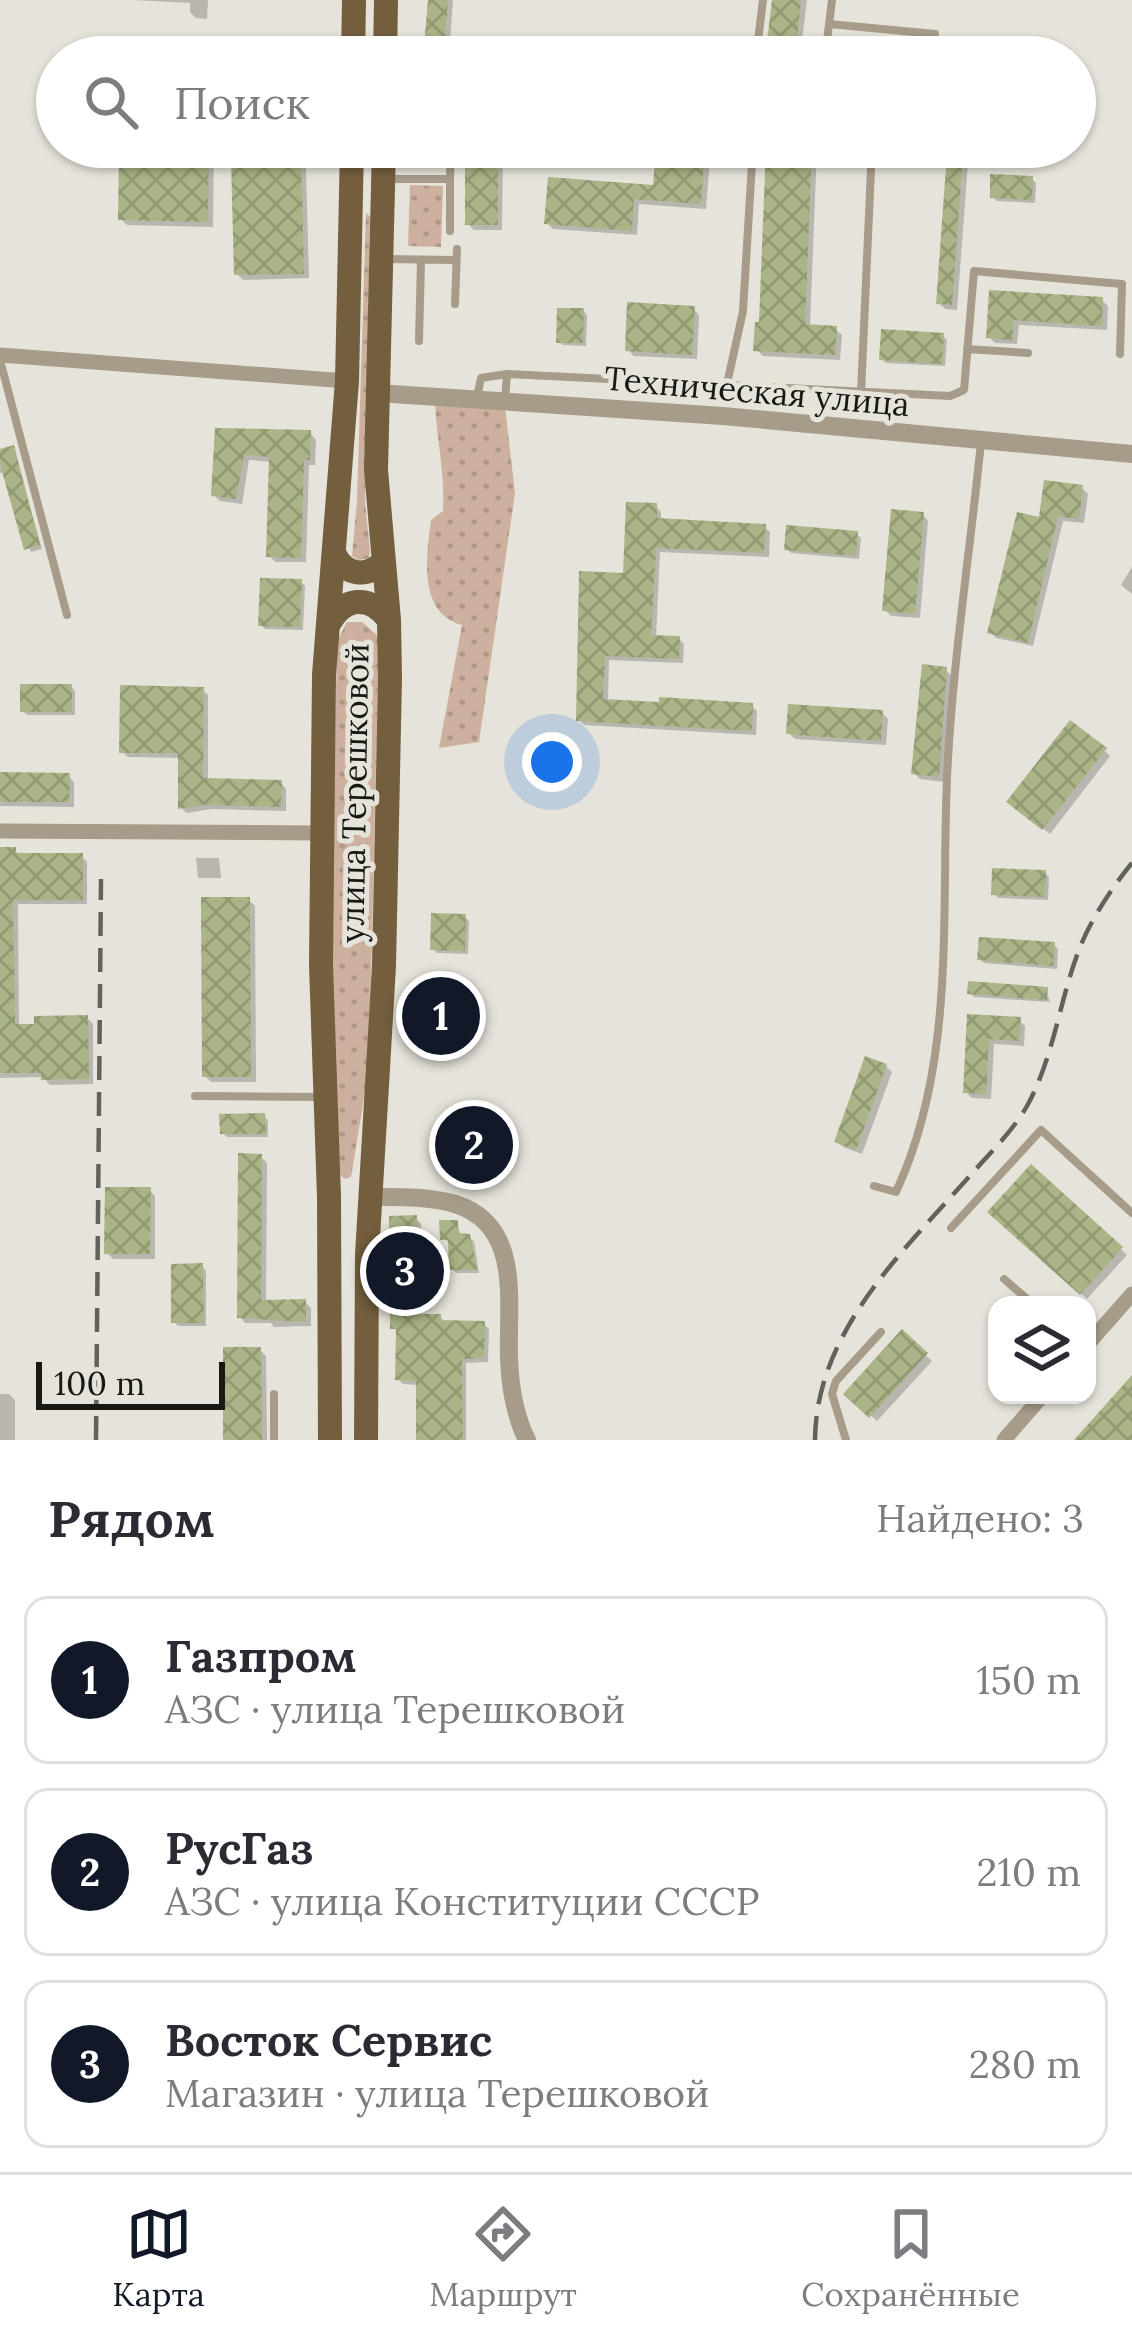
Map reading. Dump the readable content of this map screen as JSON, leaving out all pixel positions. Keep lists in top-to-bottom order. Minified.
{"streets":{"main road":["улица Терешковой"],"street":["Техническая улица"]},"crossings":[["Техническая улица","улица Терешковой"]],"scale_bar":"100 m","page":{"search":"Поиск","pins":["1","2","3"],"scale":"100 m","heading":["Рядом","Найдено: 3"],"list":[{"mark":"1","name":"Газпром","note":"АЗС · улица Терешковой","value":"150 m"},{"mark":"2","name":"РусГаз","note":"АЗС · улица Конституции СССР","value":"210 m"},{"mark":"3","name":"Восток Сервис","note":"Магазин · улица Терешковой","value":"280 m"}],"nav":["Карта","Маршрут","Сохранённые"]}}
